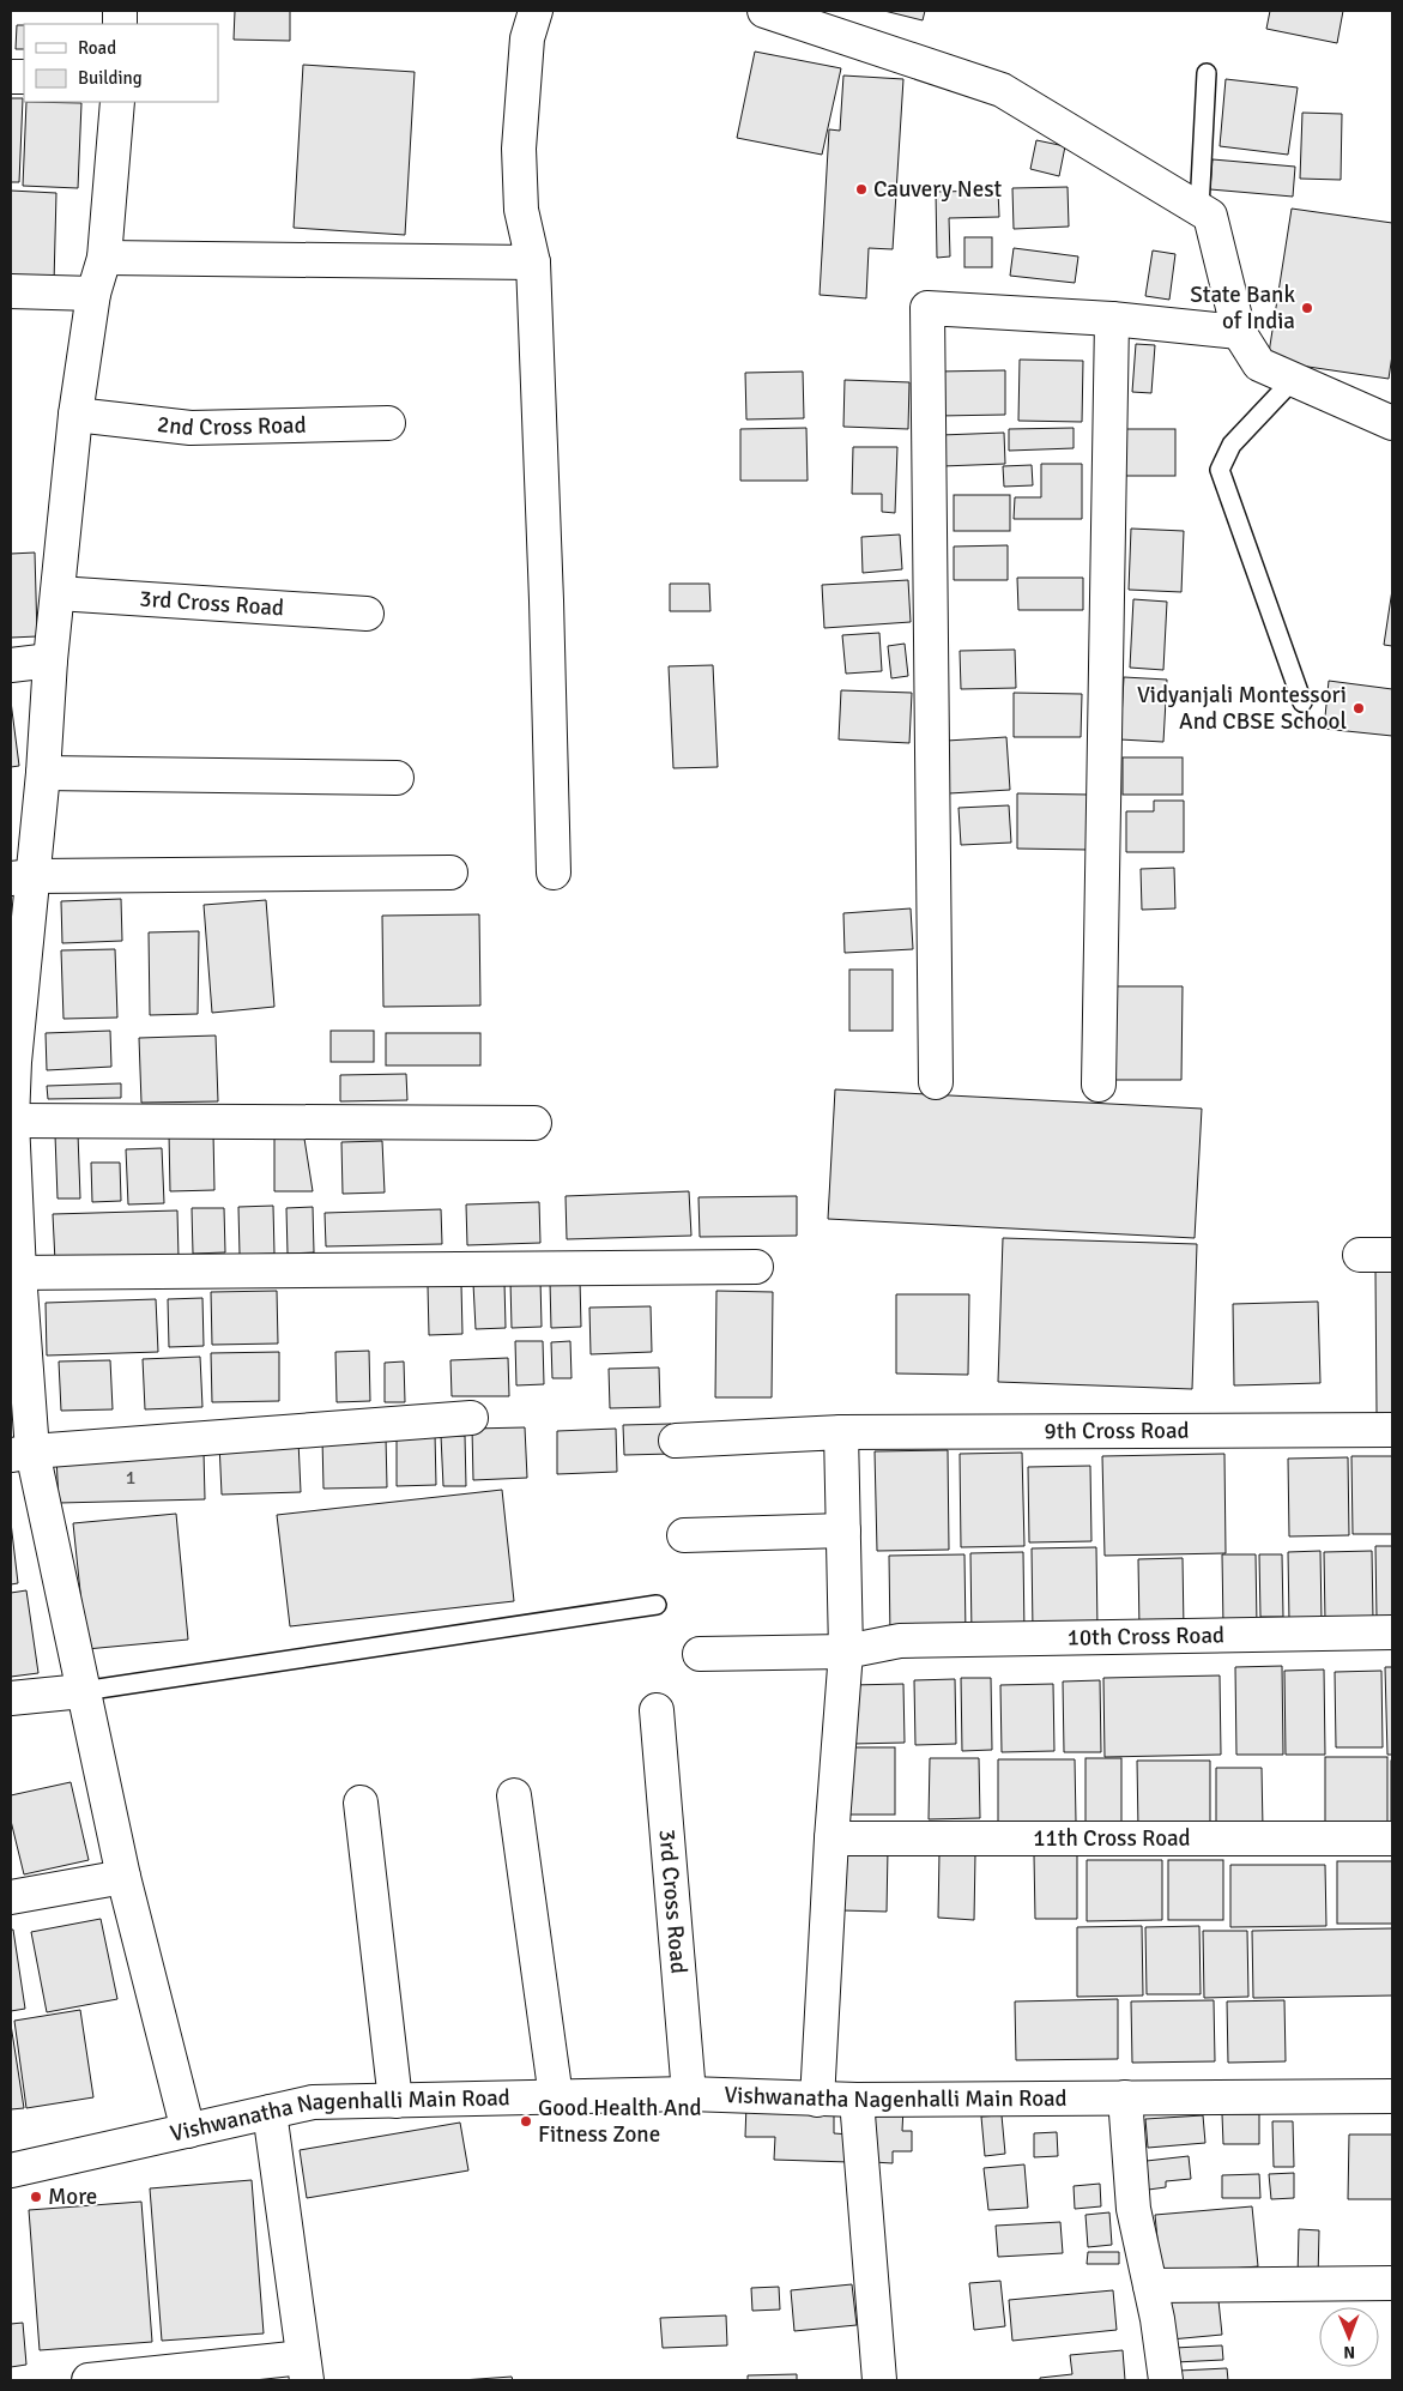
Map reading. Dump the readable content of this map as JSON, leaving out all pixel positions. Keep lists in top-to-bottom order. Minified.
{"streets":{"street":["2nd Cross Road","3rd Cross Road","9th Cross Road","10th Cross Road","11th Cross Road","Vishwanatha Nagenhalli Main Road"]},"crossings":[["3rd Cross Road","Vishwanatha Nagenhalli Main Road"]],"places":["Cauvery Nest","State Bank of India","Vidyanjali Montessori And CBSE School","Good Health And Fitness Zone","More"],"house_numbers":["1"],"legend":["Road","Building"],"north":"bottom"}
